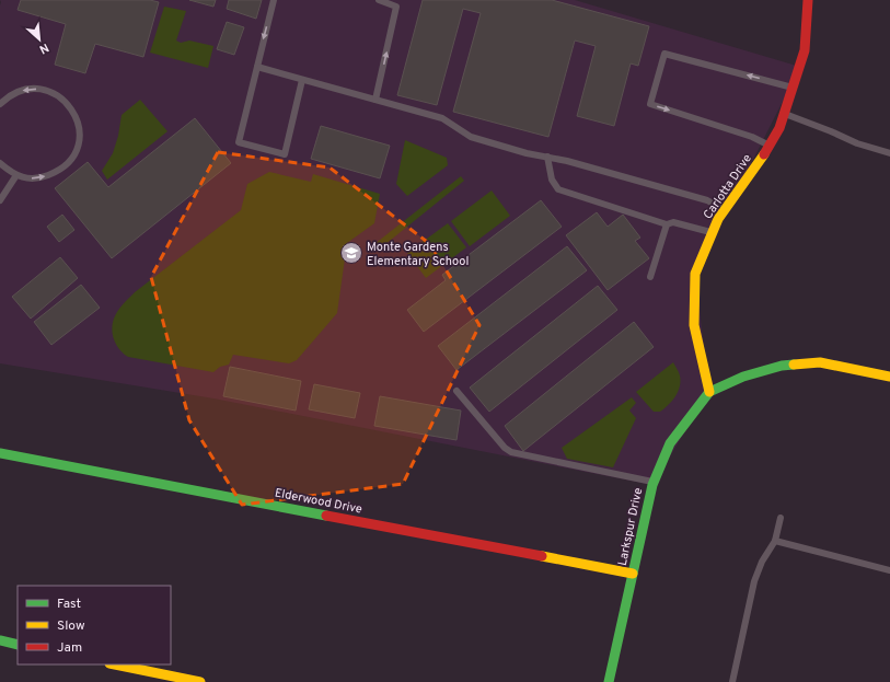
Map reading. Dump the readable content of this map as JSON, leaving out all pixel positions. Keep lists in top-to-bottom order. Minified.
{"streets":{"street":["Carlotta Drive","Elderwood Drive","Larkspur Drive"]},"crossings":[["Carlotta Drive","Larkspur Drive"],["Elderwood Drive","Larkspur Drive"]],"places":{"school or university":["Monte Gardens Elementary School"]},"legend":["Fast","Slow","Jam"],"north":"bottom right"}
